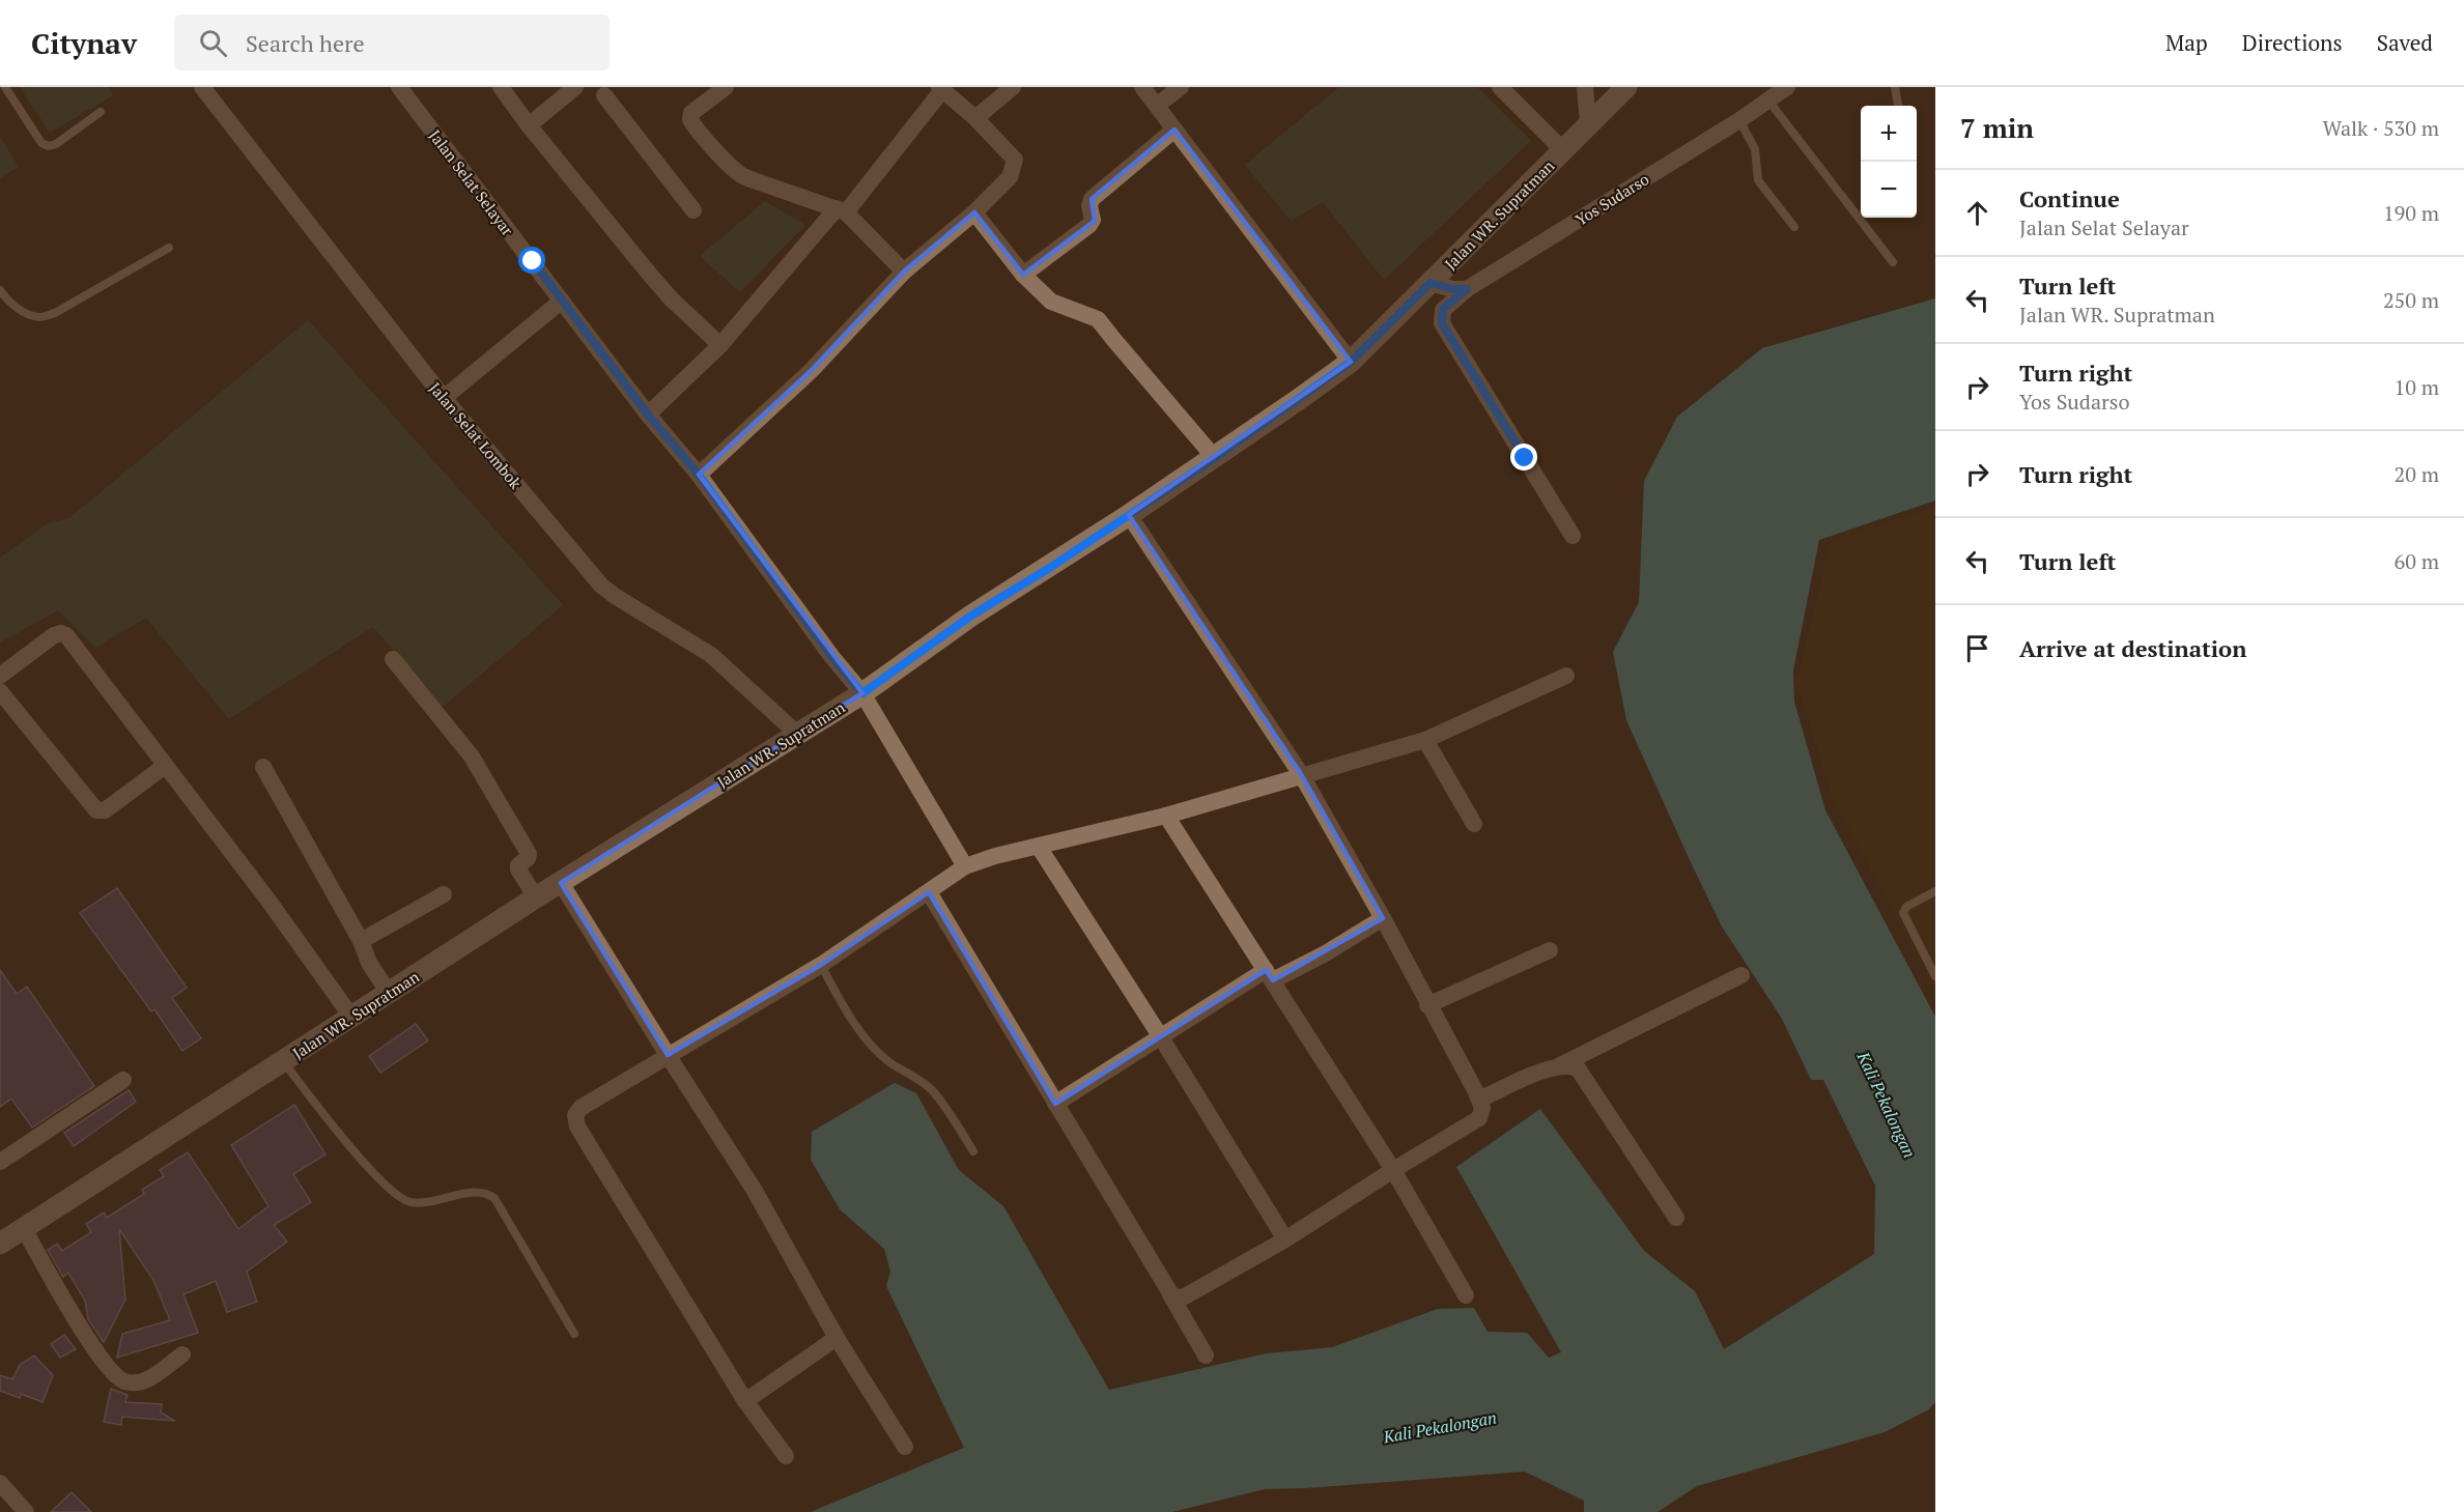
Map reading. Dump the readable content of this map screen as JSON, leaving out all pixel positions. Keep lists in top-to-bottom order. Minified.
{"streets":{"street":["Jalan Selat Selayar","Yos Sudarso","Jalan WR. Supratman","Jalan Selat Lombok"]},"crossings":[["Jalan Selat Selayar","Jalan WR. Supratman"],["Jalan WR. Supratman","Jalan Selat Lombok"]],"water":["Kali Pekalongan"],"page":{"header":"Citynav","search":"Search here","nav":["Map","Directions","Saved"],"heading":["7 min","Walk · 530 m"],"map_buttons":["+","−"],"list":[["Continue","Jalan Selat Selayar","190 m"],["Turn left","Jalan WR. Supratman","250 m"],["Turn right","Yos Sudarso","10 m"],["Turn right","20 m"],["Turn left","60 m"],"Arrive at destination"]}}
